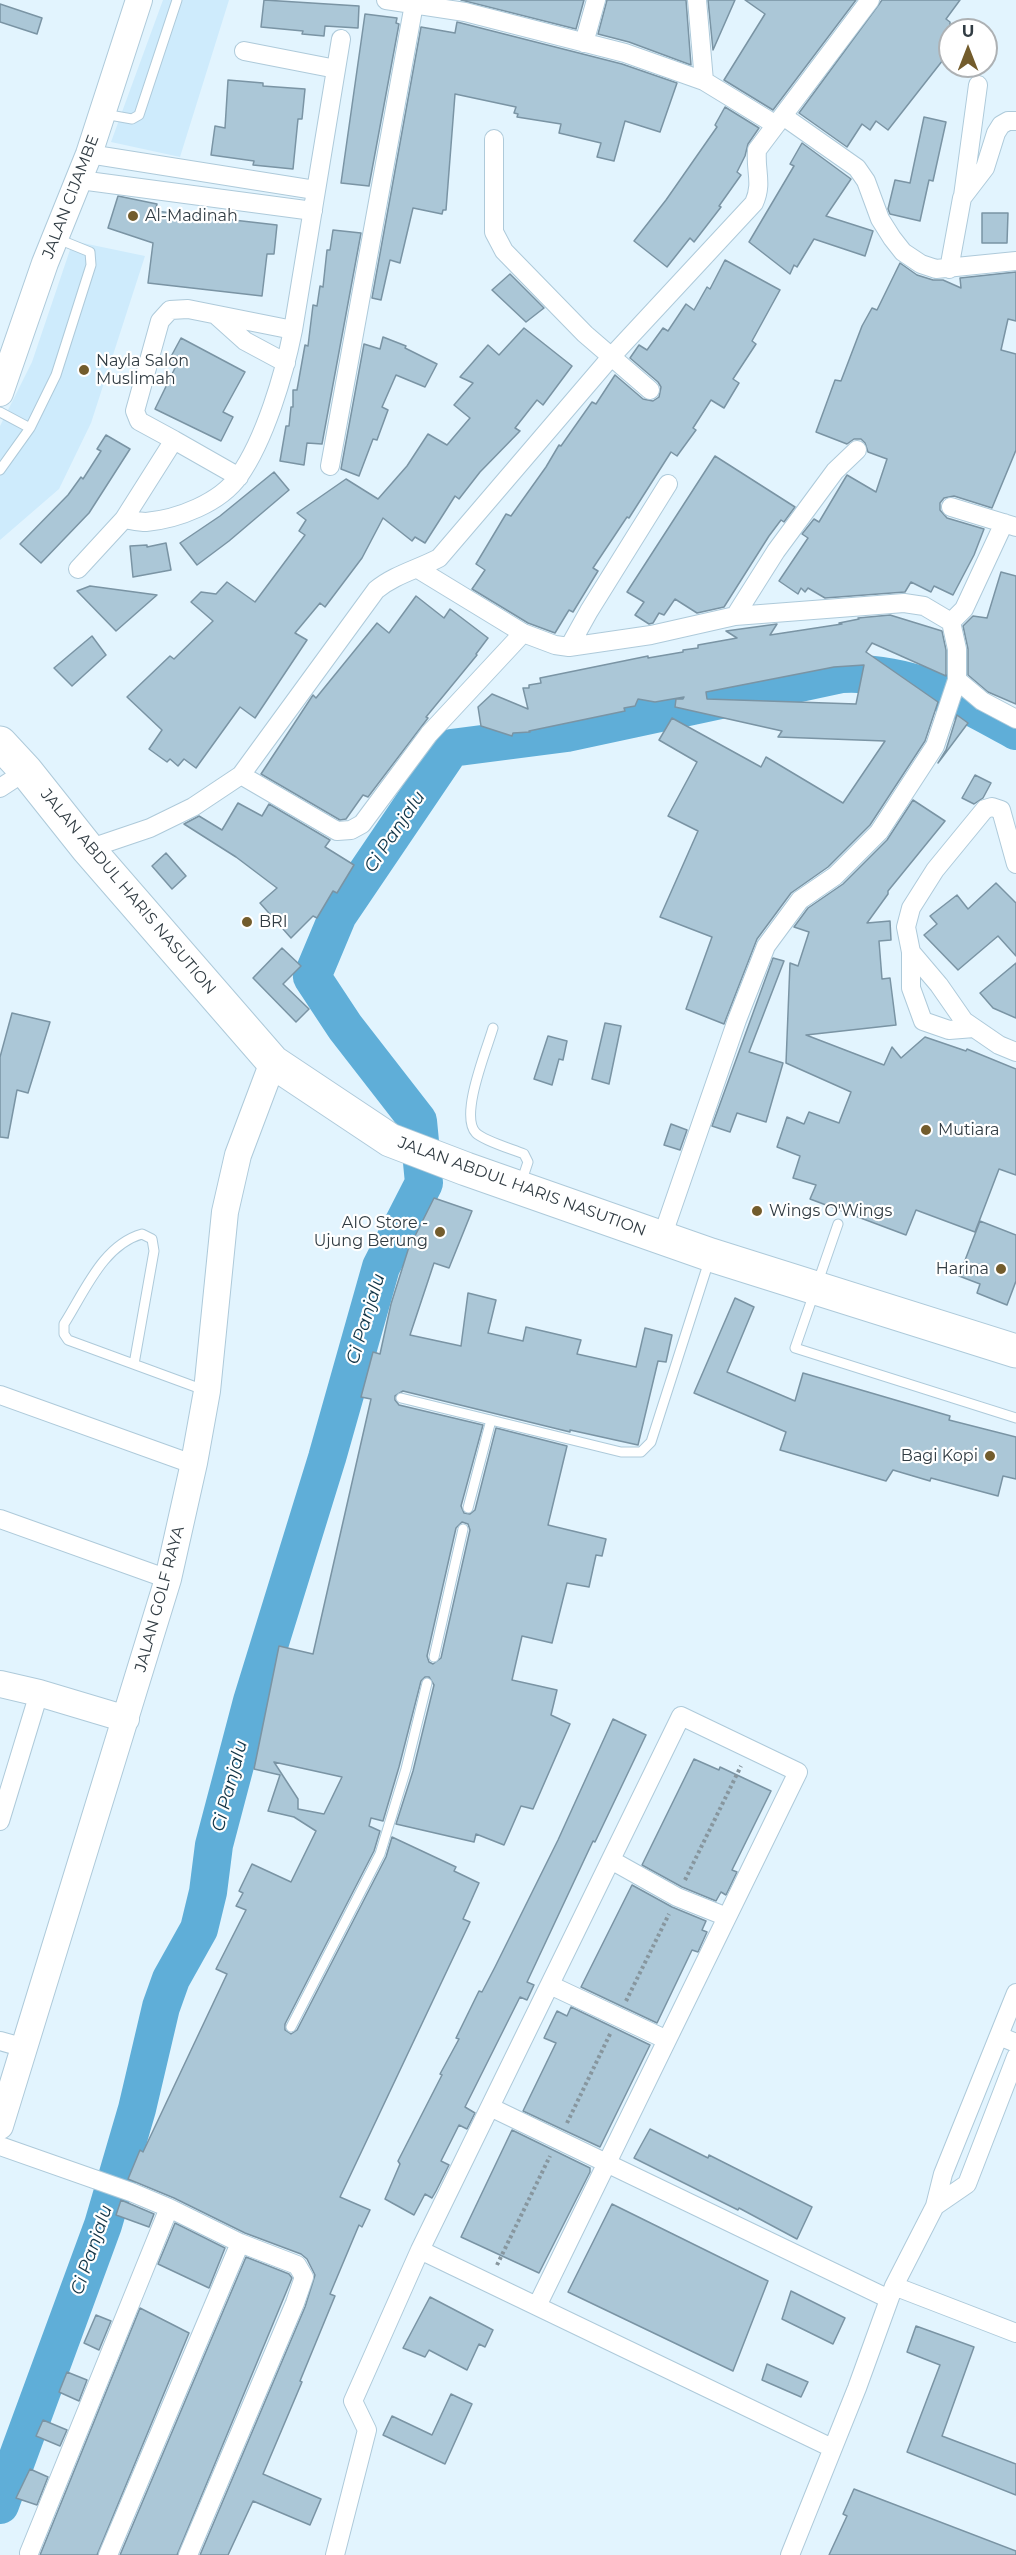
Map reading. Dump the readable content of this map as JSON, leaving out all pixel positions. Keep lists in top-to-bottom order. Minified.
{"streets":{"highway":["JALAN ABDUL HARIS NASUTION"],"street":["JALAN CIJAMBE","JALAN GOLF RAYA"]},"crossings":[["JALAN ABDUL HARIS NASUTION","JALAN GOLF RAYA"]],"water":["Ci Panjalu"],"places":["Al-Madinah","Nayla Salon Muslimah","BRI","Mutiara","Wings O'Wings","AIO Store - Ujung Berung","Harina","Bagi Kopi"],"north":"top"}
